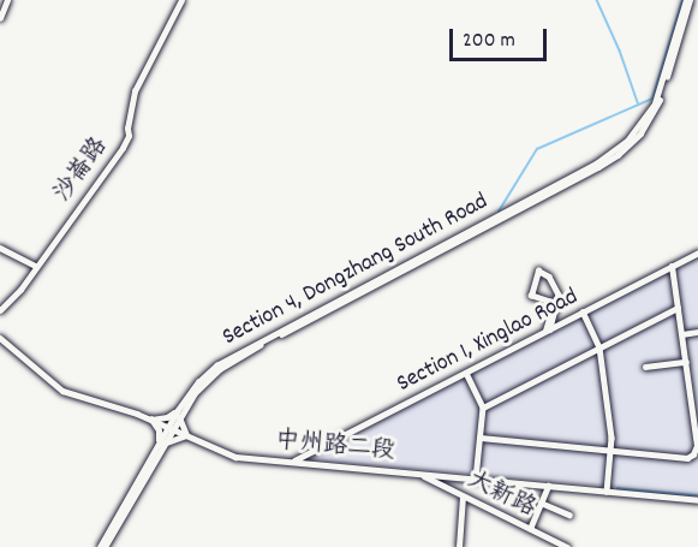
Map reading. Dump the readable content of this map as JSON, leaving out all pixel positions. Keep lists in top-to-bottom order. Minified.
{"streets":{"street":["沙崙路","Section 4, Dongzhang South Road","Section 1, Xinglao Road","中州路二段","大新路"]},"crossings":[["Section 4, Dongzhang South Road","中州路二段"],["Section 1, Xinglao Road","中州路二段"],["中州路二段","大新路"]],"scale_bar":"200 m"}
